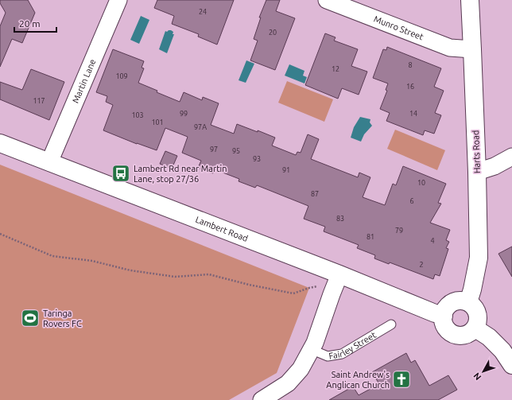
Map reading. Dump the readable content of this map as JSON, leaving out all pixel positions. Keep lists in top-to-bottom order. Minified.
{"streets":{"main road":["Harts Road","Lambert Road"],"street":["Munro Street","Martin Lane","Fairley Street"]},"crossings":[["Munro Street","Harts Road"],["Martin Lane","Lambert Road"],["Harts Road","Lambert Road"],["Lambert Road","Fairley Street"]],"places":{"bus stop":["Lambert Rd near Martin Lane, stop 27/36"],"sports":["Taringa Rovers FC"],"church":["Saint Andrew's Anglican Church"]},"house_numbers":["24","20","8","12","109","16","117","99","14","103","101","97A","97","95","93","91","10","87","6","83","79","81","4","2"],"scale_bar":"20 m","north":"bottom left"}
